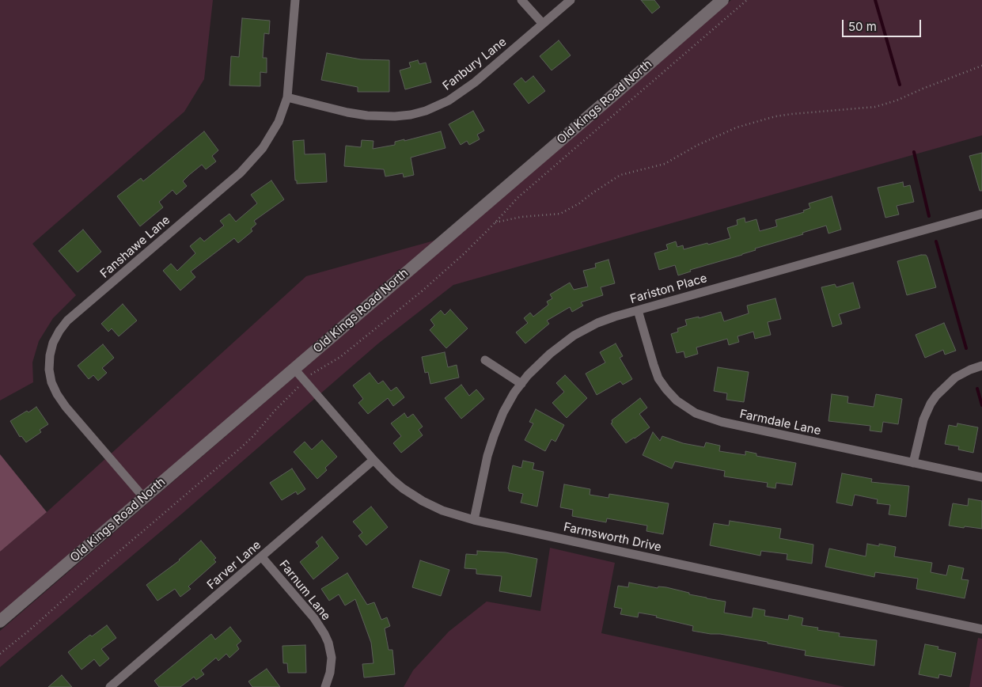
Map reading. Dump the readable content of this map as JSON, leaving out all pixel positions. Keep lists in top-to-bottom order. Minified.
{"streets":{"street":["Fanbury Lane","Old Kings Road North","Fanshawe Lane","Fariston Place","Farmdale Lane","Farmsworth Drive","Farver Lane","Farnum Lane"]},"crossings":[["Fanbury Lane","Fanshawe Lane"],["Old Kings Road North","Fanshawe Lane"],["Old Kings Road North","Farmsworth Drive"],["Fariston Place","Farmdale Lane"],["Fariston Place","Farmsworth Drive"],["Farmsworth Drive","Farver Lane"],["Farver Lane","Farnum Lane"]],"scale_bar":"50 m"}
